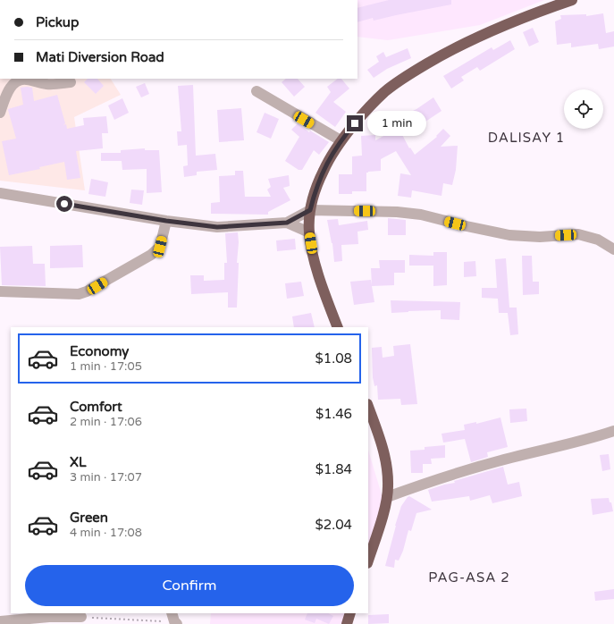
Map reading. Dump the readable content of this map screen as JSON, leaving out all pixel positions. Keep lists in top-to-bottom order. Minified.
{"districts":["DALISAY 1","PAG-ASA 2"],"page":{"banner":["Pickup","Mati Diversion Road"],"bubble":"1 min","list":[{"name":"Economy","note":"1 min · 17:05","value":"$1.08"},{"name":"Comfort","note":"2 min · 17:06","value":"$1.46"},{"name":"XL","note":"3 min · 17:07","value":"$1.84"},{"name":"Green","note":"4 min · 17:08","value":"$2.04"}],"buttons":"Confirm"}}
